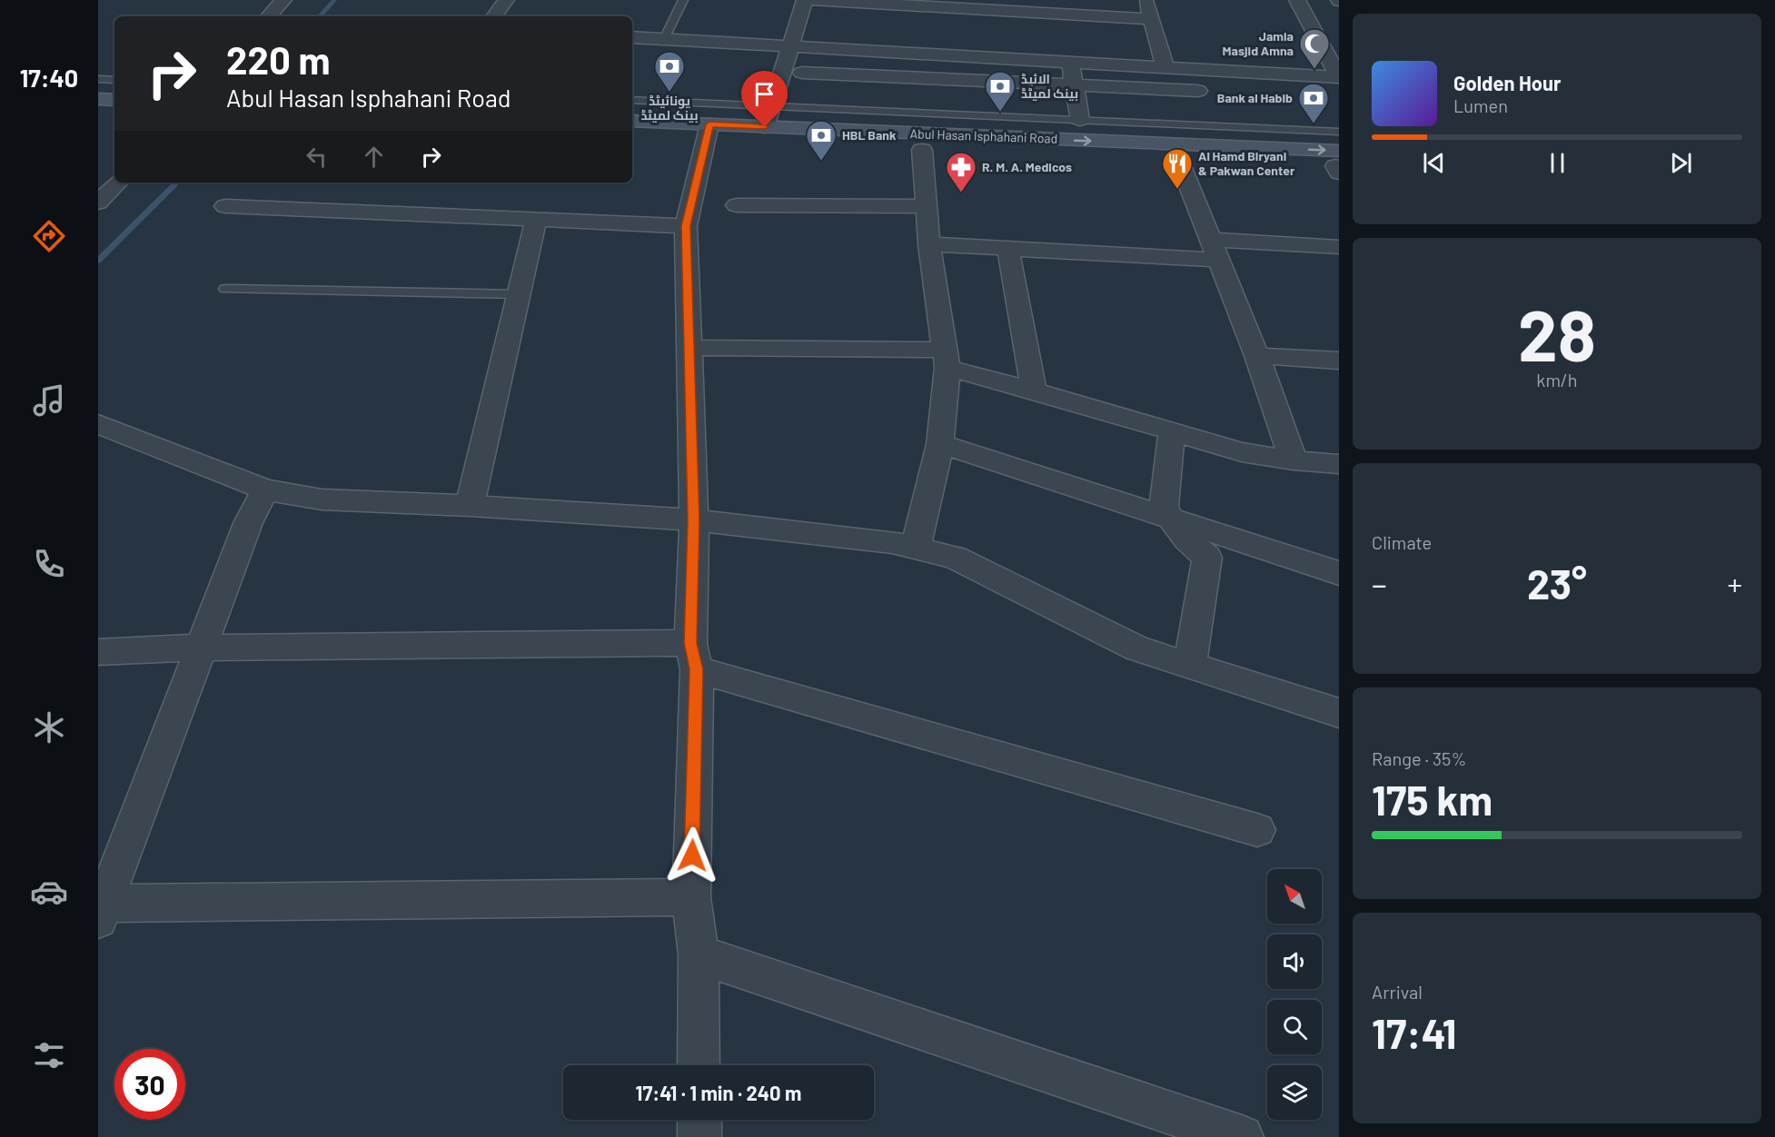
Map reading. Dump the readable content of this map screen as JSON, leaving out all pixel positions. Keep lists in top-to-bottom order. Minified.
{"streets":{"main road":["Abul Hasan Isphahani Road"]},"places":{"mosque":["Jamia Masjid Amna"],"bank":["یونائیٹڈ بینک لمیٹڈ","الائیڈ بینک لمیٹڈ","Bank al Habib","HBL Bank"],"restaurant":["Al Hamd Biryani & Pakwan Center"],"pharmacy":["R. M. A. Medicos"]},"north":"top left","page":{"tabs":"17:40","turn":["220 m","Abul Hasan Isphahani Road"],"song":["Golden Hour","Lumen"],"tile":[["28","km/h"],"Climate",["Range · 35%","175 km"],["Arrival","17:41"]],"heat":["−","23°","+"],"limit":"30","trip":"17:41 · 1 min · 240 m"}}
